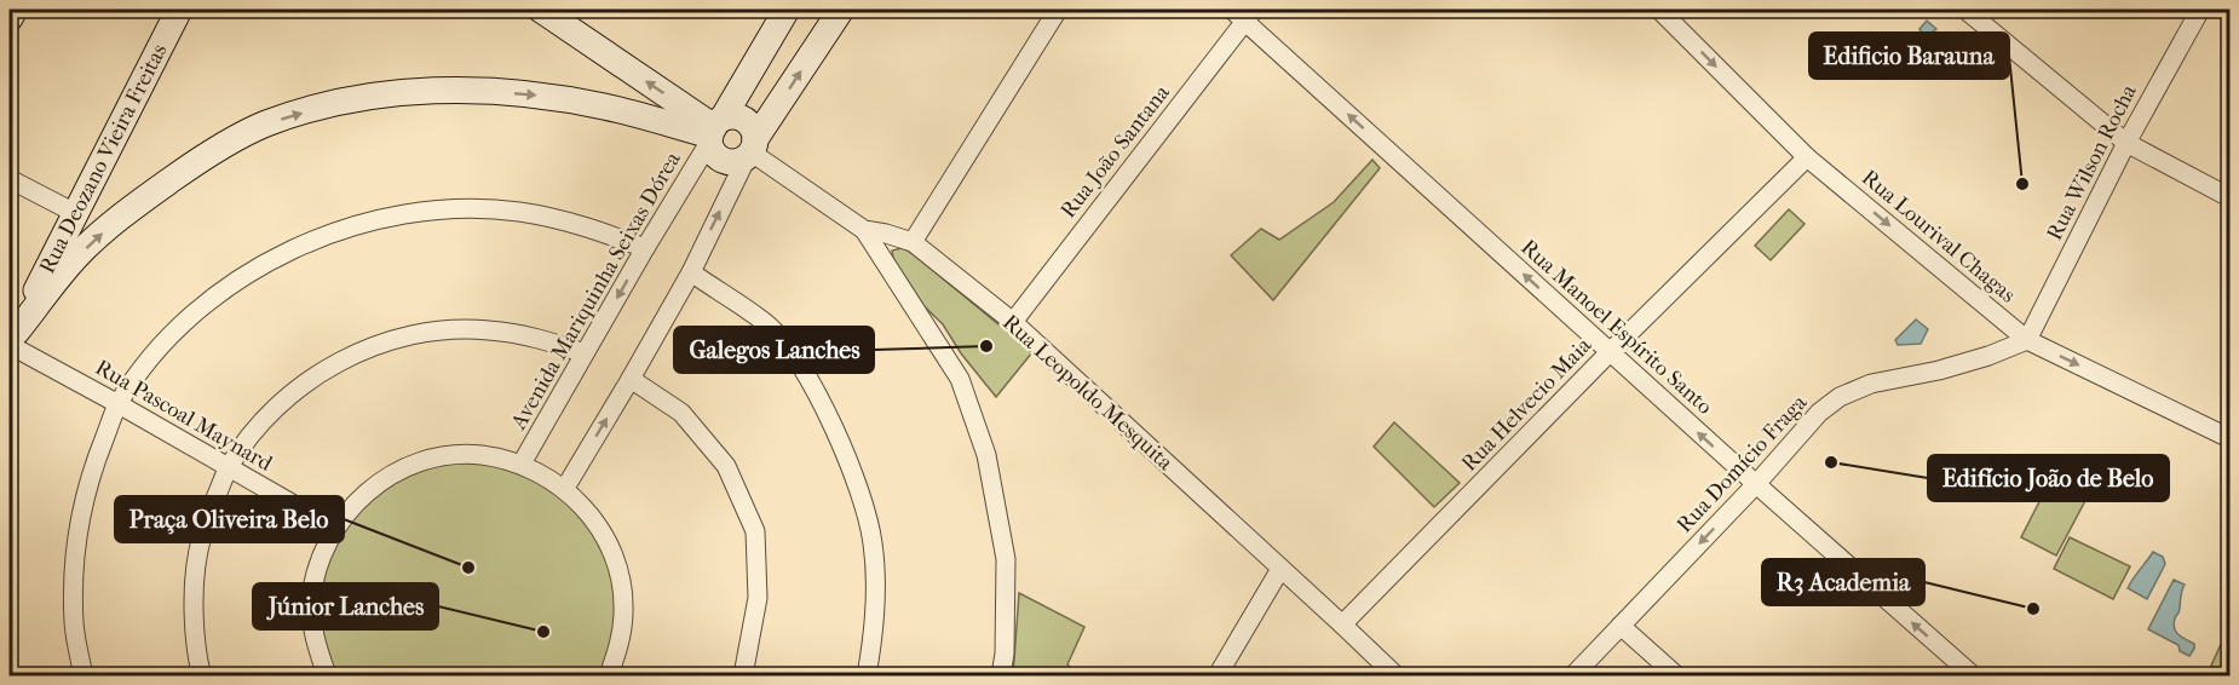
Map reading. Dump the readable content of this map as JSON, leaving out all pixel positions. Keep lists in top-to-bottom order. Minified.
{"streets":{"street":["Rua João Santana","Rua Deozano Vieira Freitas","Rua Wilson Rocha","Rua Lourival Chagas","Avenida Mariquinha Seixas Dórea","Rua Manoel Espírito Santo","Rua Leopoldo Mesquita","Rua Helvecio Maia","Rua Pascoal Maynard","Rua Domício Fraga"]},"crossings":[["Rua João Santana","Rua Manoel Espírito Santo"],["Rua João Santana","Rua Leopoldo Mesquita"],["Rua Deozano Vieira Freitas","Rua Pascoal Maynard"],["Rua Wilson Rocha","Rua Lourival Chagas"],["Rua Wilson Rocha","Rua Domício Fraga"],["Rua Lourival Chagas","Rua Helvecio Maia"],["Rua Lourival Chagas","Rua Domício Fraga"],["Avenida Mariquinha Seixas Dórea","Rua Leopoldo Mesquita"],["Rua Manoel Espírito Santo","Rua Helvecio Maia"],["Rua Manoel Espírito Santo","Rua Domício Fraga"],["Rua Leopoldo Mesquita","Rua Helvecio Maia"]],"one_way":["Rua Lourival Chagas","Rua Manoel Espírito Santo"],"places":["Edificio Barauna","Galegos Lanches","Edifício João de Belo","Praça Oliveira Belo","R3 Academia","Júnior Lanches"]}
